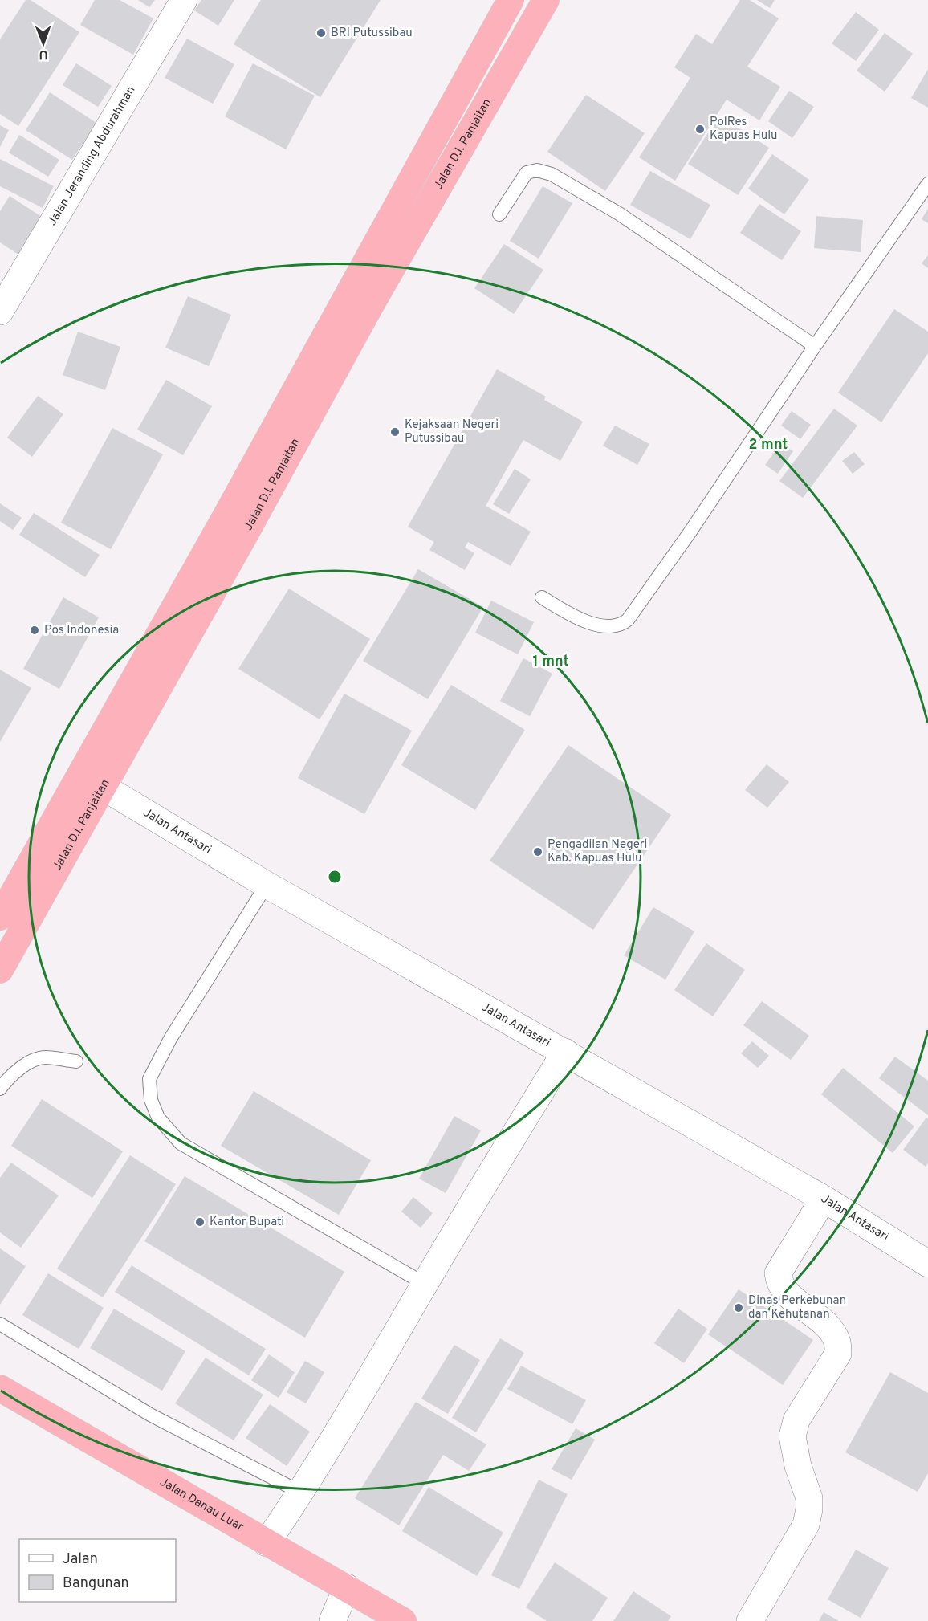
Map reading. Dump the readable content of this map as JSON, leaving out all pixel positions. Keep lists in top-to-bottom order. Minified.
{"streets":{"highway":["Jalan D.I. Panjaitan","Jalan Danau Luar"],"street":["Jalan Jeranding Abdurahman","Jalan Antasari"]},"crossings":[["Jalan D.I. Panjaitan","Jalan Antasari"]],"places":["BRI Putussibau","PolRes Kapuas Hulu","Kejaksaan Negeri Putussibau","Pos Indonesia","Pengadilan Negeri Kab. Kapuas Hulu","Kantor Bupati","Dinas Perkebunan dan Kehutanan"],"legend":["Jalan","Bangunan"],"north":"bottom","rings":["2 mnt","1 mnt"]}
